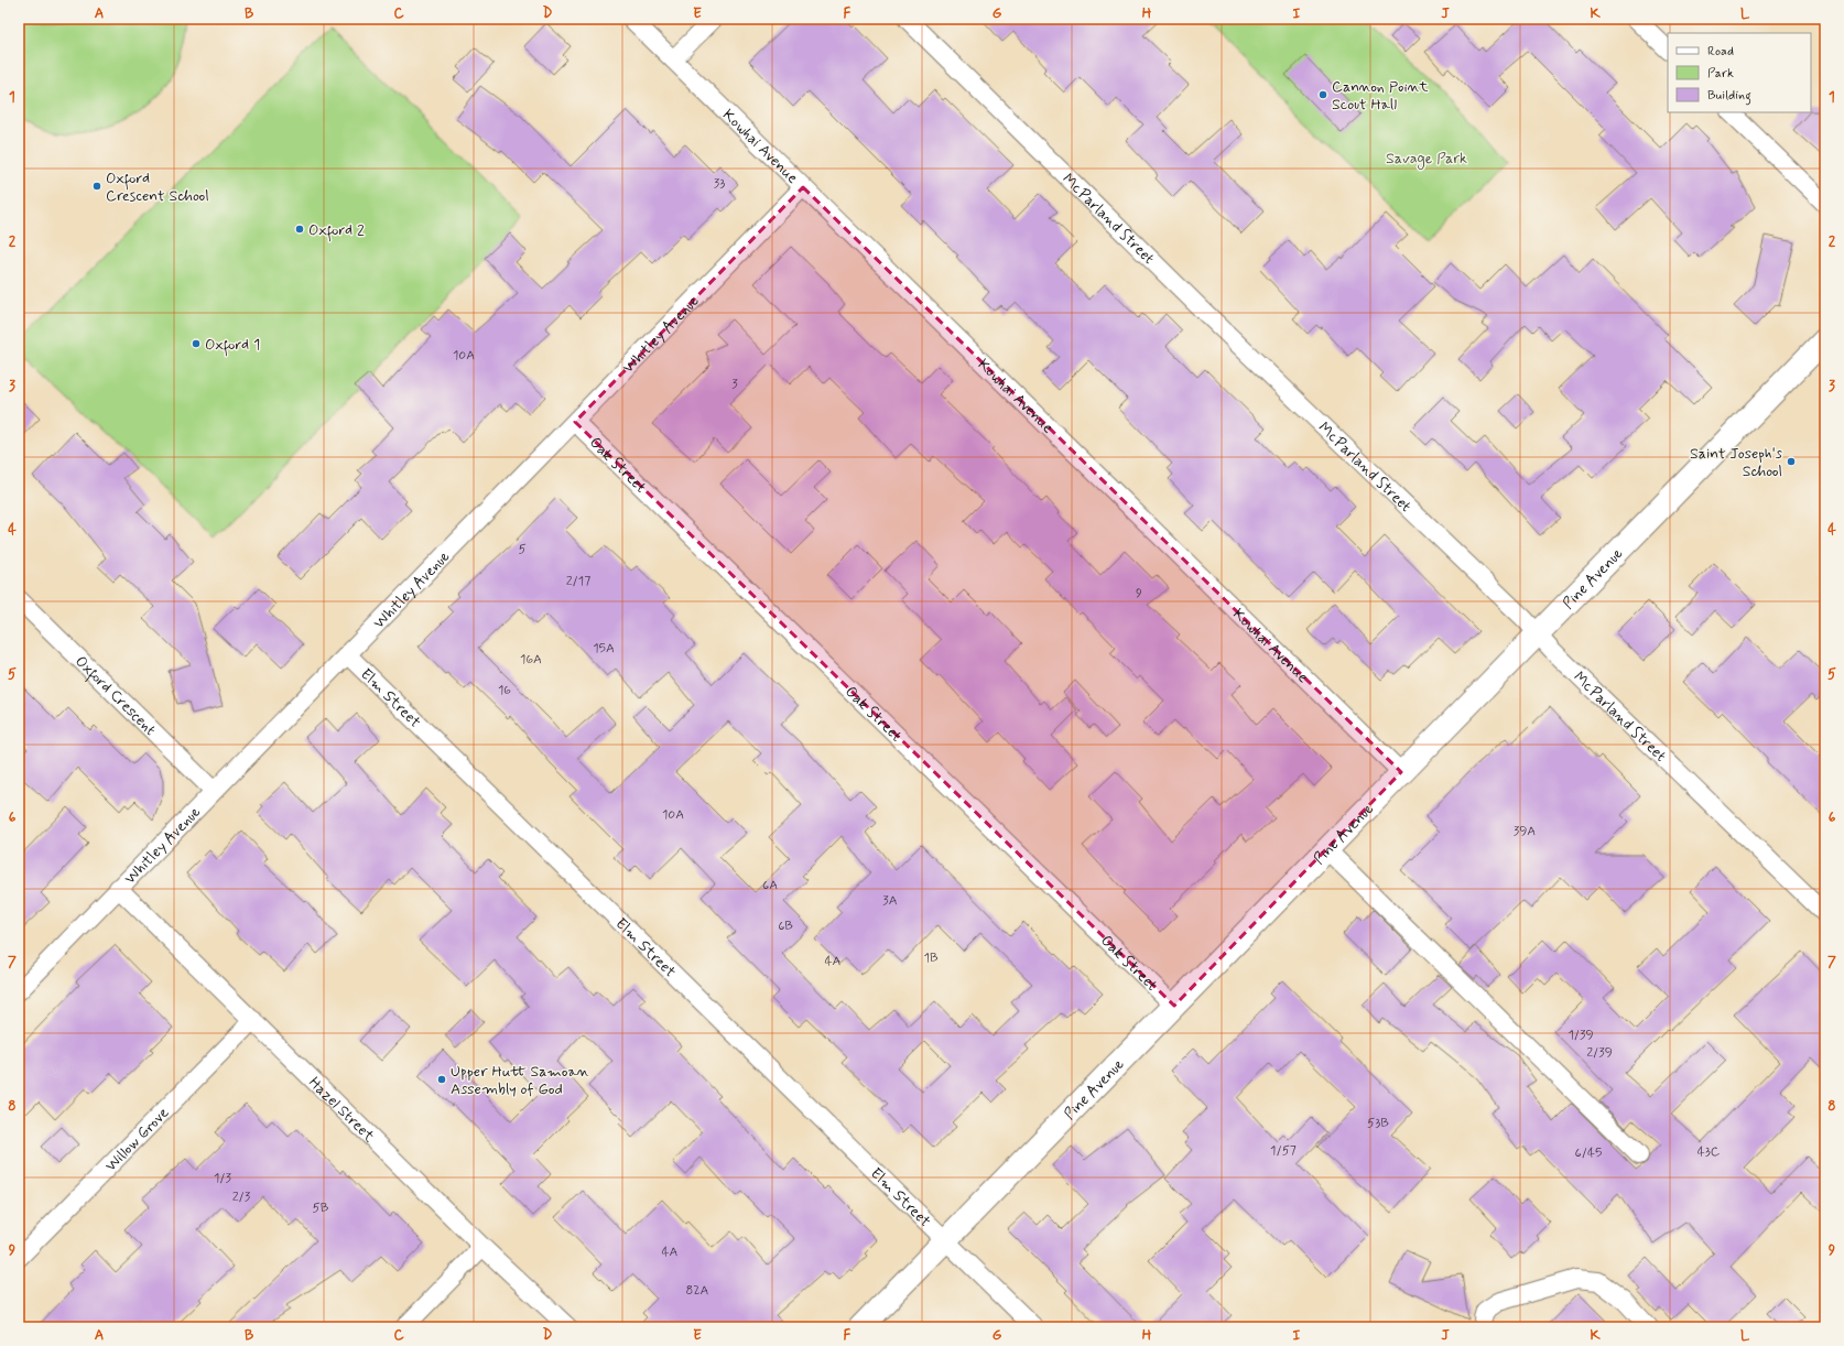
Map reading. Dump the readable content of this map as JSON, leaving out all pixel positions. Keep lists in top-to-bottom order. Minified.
{"streets":{"street":["Kowhai Avenue","McParland Street","Whitley Avenue","Oak Street","Pine Avenue","Oxford Crescent","Elm Street","Hazel Street","Willow Grove"]},"crossings":[["Kowhai Avenue","Whitley Avenue"],["Kowhai Avenue","Pine Avenue"],["McParland Street","Pine Avenue"],["Whitley Avenue","Oak Street"],["Whitley Avenue","Oxford Crescent"],["Whitley Avenue","Elm Street"],["Whitley Avenue","Hazel Street"],["Oak Street","Pine Avenue"],["Pine Avenue","Elm Street"],["Hazel Street","Willow Grove"]],"parks":["Savage Park"],"places":["Cannon Point Scout Hall","Oxford Crescent School","Oxford 2","Oxford 1","Saint Joseph's School","Upper Hutt Samoan Assembly of God"],"house_numbers":["33","10A","3","5","2/17","9","15A","16A","16","10A","39A","6A","3A","6B","1B","4A","1/39","2/39","53B","1/57","43C","6/45","1/3","2/3","5B","4A","82A"],"legend":["Road","Park","Building"],"grid":{"columns":["A","B","C","D","E","F","G","H","I","J","K","L"],"rows":["1","2","3","4","5","6","7","8","9"]}}
